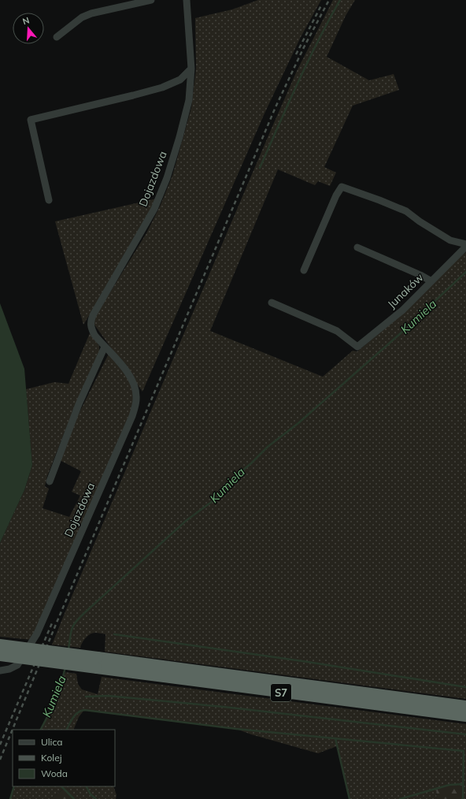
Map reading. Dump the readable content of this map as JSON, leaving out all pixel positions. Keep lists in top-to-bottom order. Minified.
{"streets":{"highway":["S7"],"street":["Dojazdowa","Junaków"]},"water":["Kumiela"],"legend":["Ulica","Kolej","Woda"],"north":"top"}
